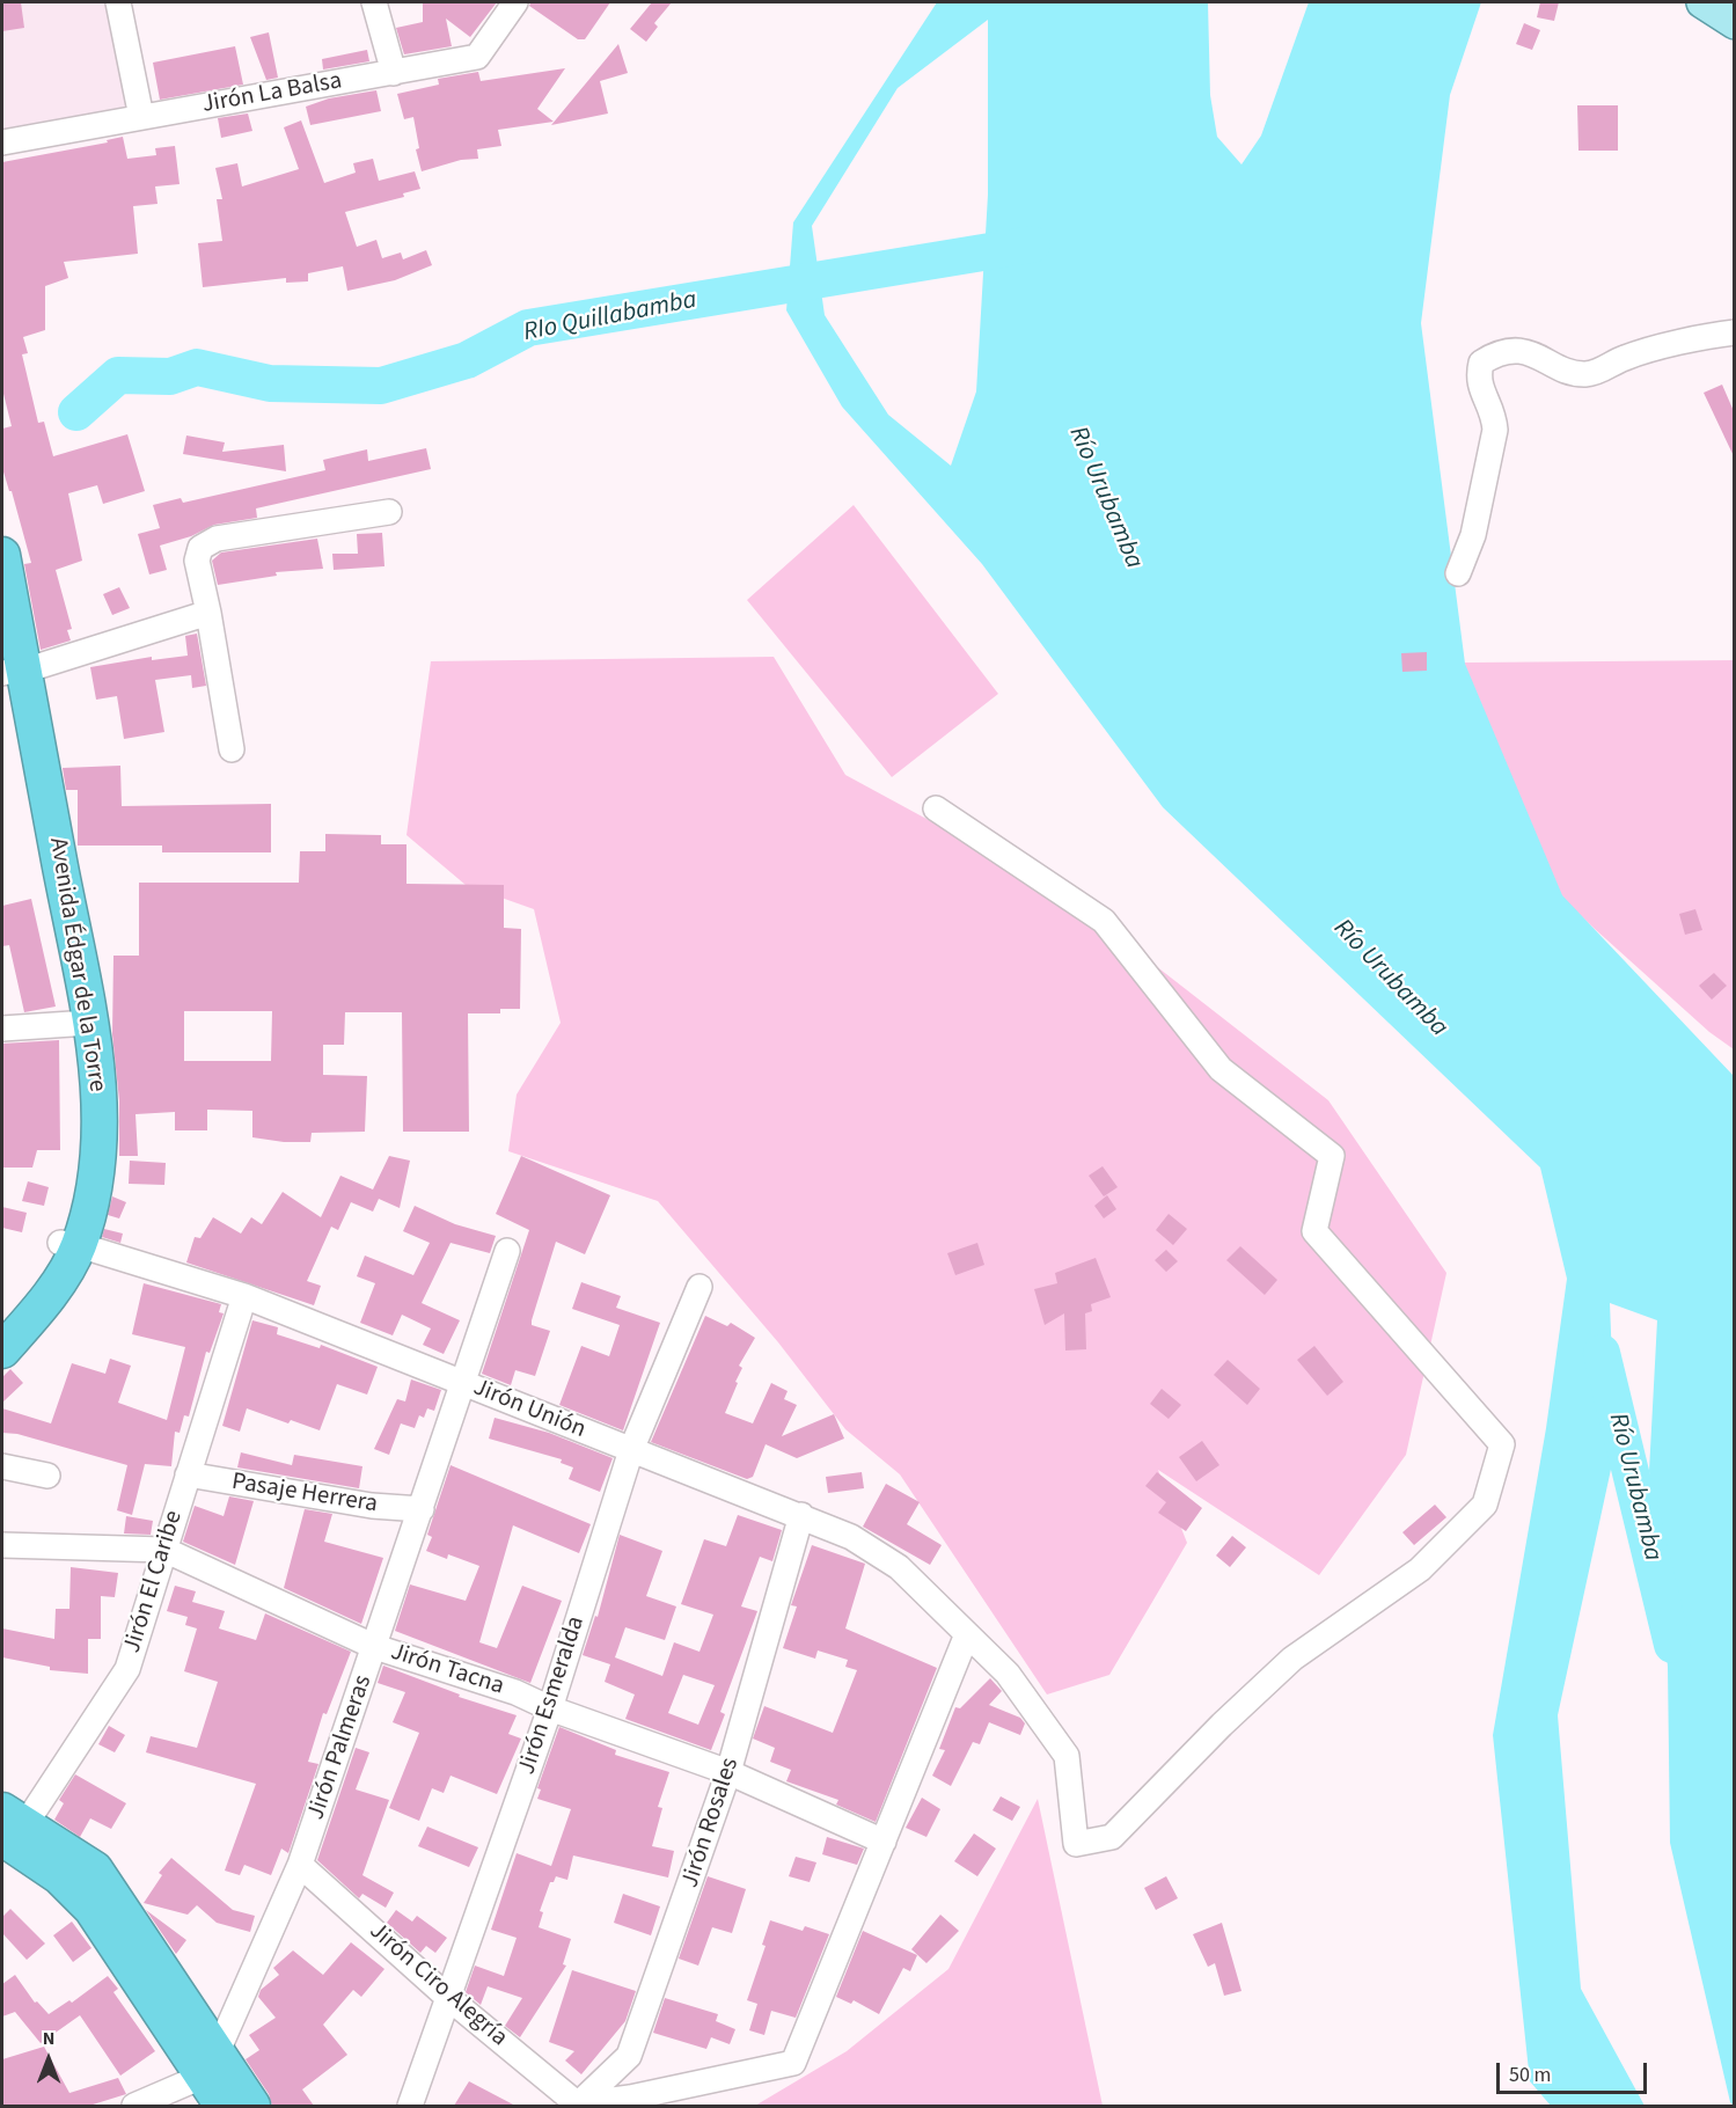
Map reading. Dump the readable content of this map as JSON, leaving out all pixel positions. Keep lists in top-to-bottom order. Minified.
{"streets":{"highway":["Avenida Édgar de la Torre"],"street":["Jirón La Balsa","Jirón Unión","Pasaje Herrera","Jirón El Caribe","Jirón Tacna","Jirón Esmeralda","Jirón Palmeras","Jirón Rosales","Jirón Ciro Alegría"]},"crossings":[["Avenida Édgar de la Torre","Jirón Unión"],["Jirón Unión","Jirón El Caribe"],["Jirón Unión","Jirón Esmeralda"],["Jirón Unión","Jirón Palmeras"],["Jirón Unión","Jirón Rosales"],["Pasaje Herrera","Jirón El Caribe"],["Pasaje Herrera","Jirón Palmeras"],["Jirón El Caribe","Jirón Tacna"],["Jirón Tacna","Jirón Esmeralda"],["Jirón Tacna","Jirón Palmeras"],["Jirón Tacna","Jirón Rosales"],["Jirón Esmeralda","Jirón Ciro Alegría"],["Jirón Palmeras","Jirón Ciro Alegría"],["Jirón Rosales","Jirón Ciro Alegría"]],"water":["RIo Quillabamba","Río Urubamba"],"scale_bar":"50 m","north":"top"}
